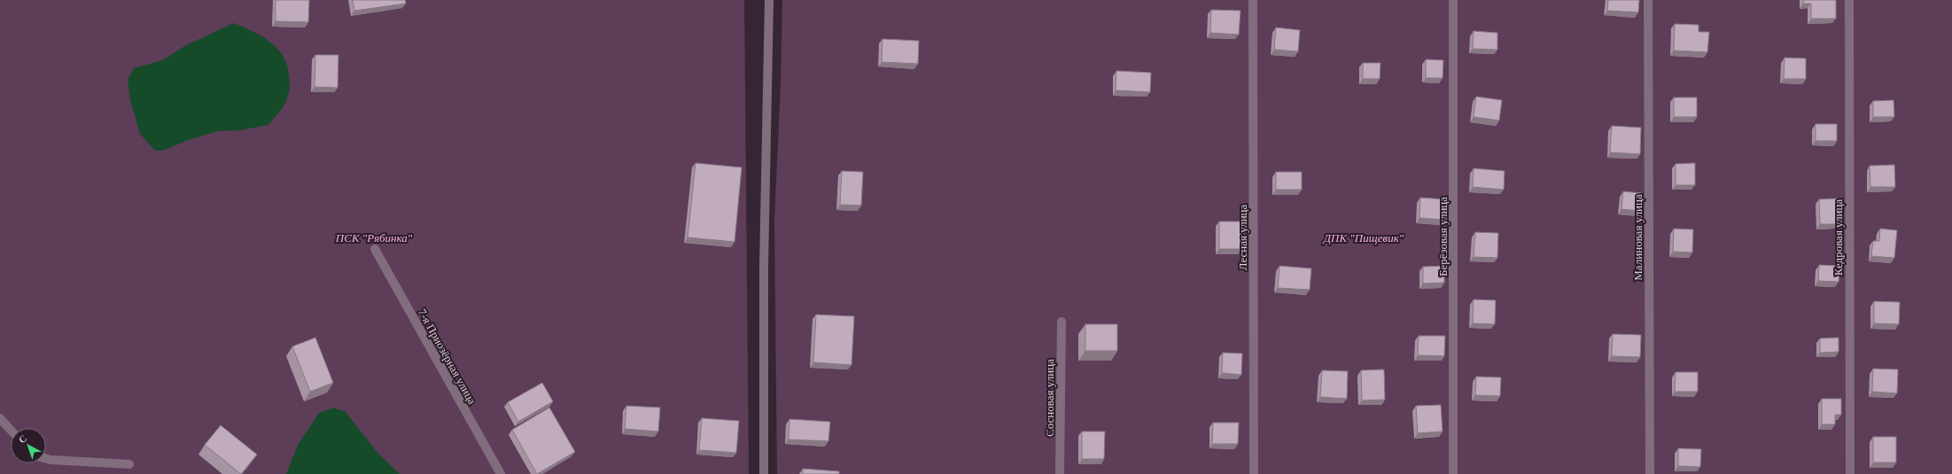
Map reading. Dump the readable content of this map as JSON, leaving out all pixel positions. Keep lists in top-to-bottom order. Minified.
{"streets":{"street":["Берёзовая улица","Лесная улица","Малиновая улица","Кедровая улица","7-я Приозёрная улица","Сосновая улица"]},"parks":["ПСК \"Рябинка\"","ДПК \"Пищевик\""],"north":"top left"}
